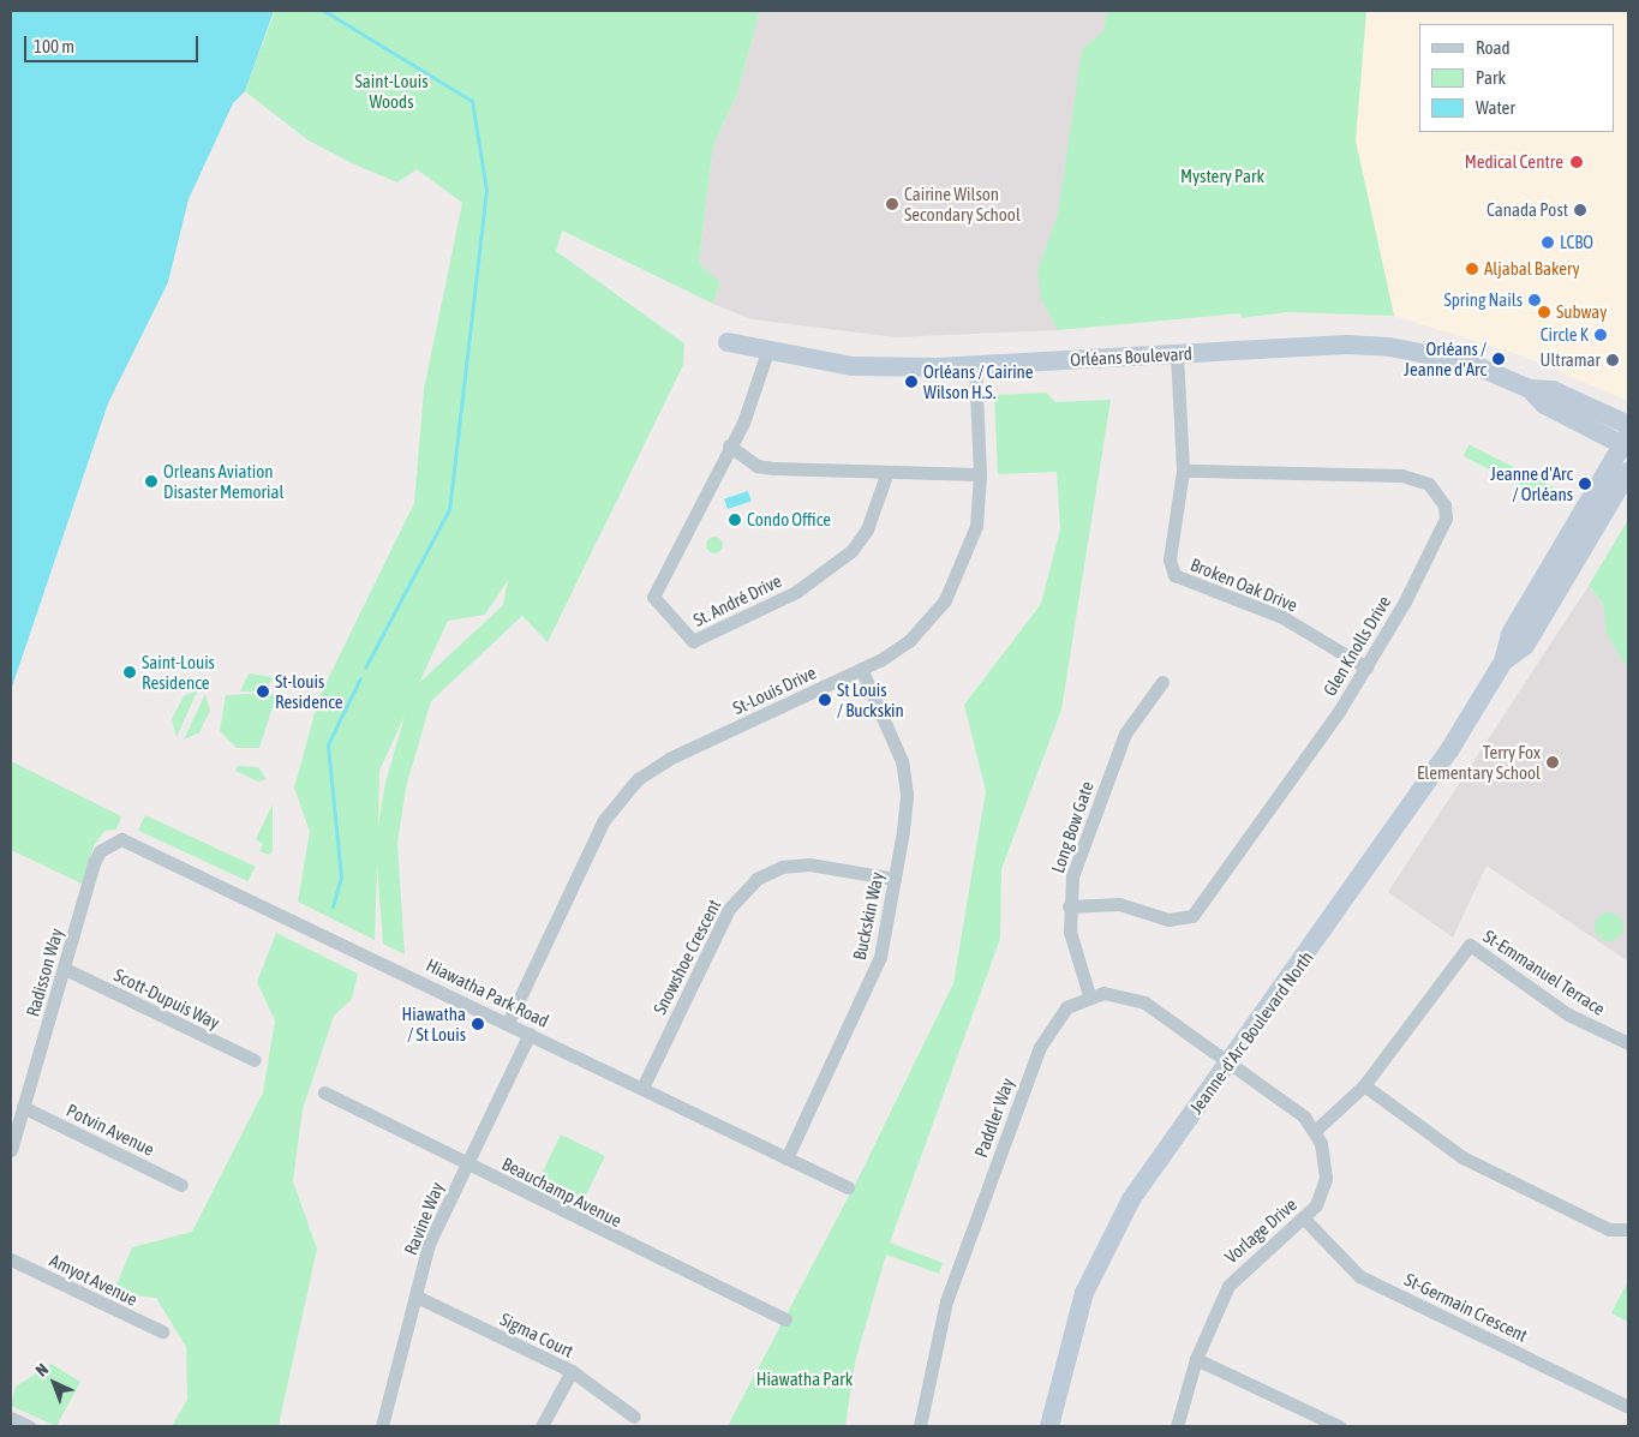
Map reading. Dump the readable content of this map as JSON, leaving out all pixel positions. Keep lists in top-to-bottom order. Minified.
{"streets":{"main road":["Orléans Boulevard","Jeanne-d'Arc Boulevard North"],"street":["Broken Oak Drive","St. André Drive","Glen Knolls Drive","St-Louis Drive","Long Bow Gate","Buckskin Way","Snowshoe Crescent","Radisson Way","St-Emmanuel Terrace","Hiawatha Park Road","Scott-Dupuis Way","Paddler Way","Potvin Avenue","Beauchamp Avenue","Ravine Way","Vorlage Drive","Amyot Avenue","St-Germain Crescent","Sigma Court"]},"crossings":[["Orléans Boulevard","Broken Oak Drive"],["Orléans Boulevard","St. André Drive"],["Orléans Boulevard","St-Louis Drive"],["Orléans Boulevard","Jeanne-d'Arc Boulevard North"],["Broken Oak Drive","Glen Knolls Drive"],["Glen Knolls Drive","Long Bow Gate"],["St-Louis Drive","Buckskin Way"],["St-Louis Drive","Hiawatha Park Road"],["Long Bow Gate","Paddler Way"],["Buckskin Way","Snowshoe Crescent"],["Buckskin Way","Hiawatha Park Road"],["Snowshoe Crescent","Hiawatha Park Road"],["Radisson Way","Hiawatha Park Road"],["Radisson Way","Scott-Dupuis Way"],["Radisson Way","Potvin Avenue"],["St-Emmanuel Terrace","Vorlage Drive"],["Hiawatha Park Road","Ravine Way"],["Beauchamp Avenue","Ravine Way"],["Ravine Way","Sigma Court"],["Vorlage Drive","St-Germain Crescent"]],"parks":["Saint-Louis Woods","Mystery Park","Hiawatha Park"],"places":["Medical Centre","Cairine Wilson Secondary School","Canada Post","LCBO","Aljabal Bakery","Spring Nails","Subway","Circle K","Orléans / Jeanne d'Arc","Ultramar","Orléans / Cairine Wilson H.S.","Orleans Aviation Disaster Memorial","Jeanne d'Arc / Orléans","Condo Office","Saint-Louis Residence","St-louis Residence","St Louis / Buckskin","Terry Fox Elementary School","Hiawatha / St Louis"],"legend":["Road","Park","Water"],"scale_bar":"100 m","north":"top left"}
